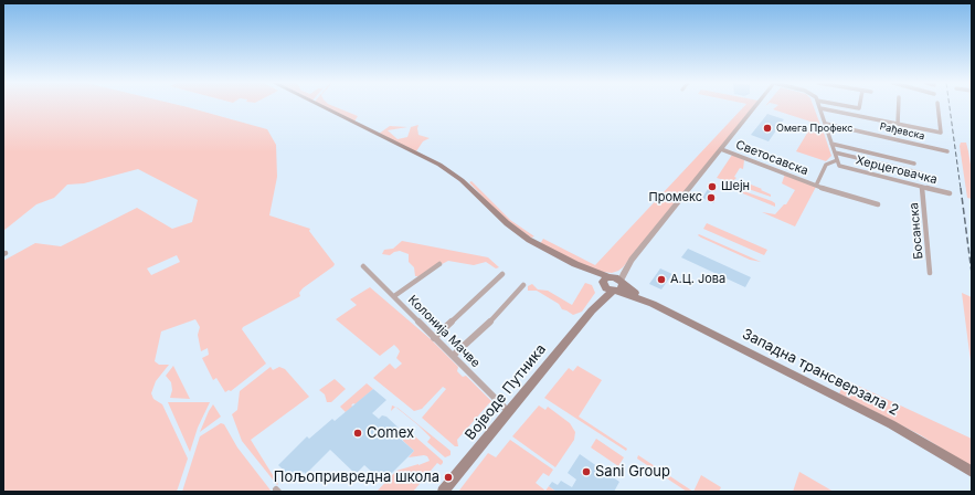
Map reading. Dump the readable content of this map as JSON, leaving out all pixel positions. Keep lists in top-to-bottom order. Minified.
{"streets":{"main road":["Западна трансверзала 2","Војводе Путника"],"street":["Рађевска","Светосавска","Херцеговачка","Босанска","Колонија Мачве"]},"crossings":[["Светосавска","Херцеговачка"],["Светосавска","Војводе Путника"],["Херцеговачка","Босанска"],["Колонија Мачве","Војводе Путника"],["Западна трансверзала 2","Војводе Путника"]],"places":["Омега Профекс","Шејн","Промекс","А.Ц. Јова","Comex","Sani Group","Пољопривредна школа"]}
